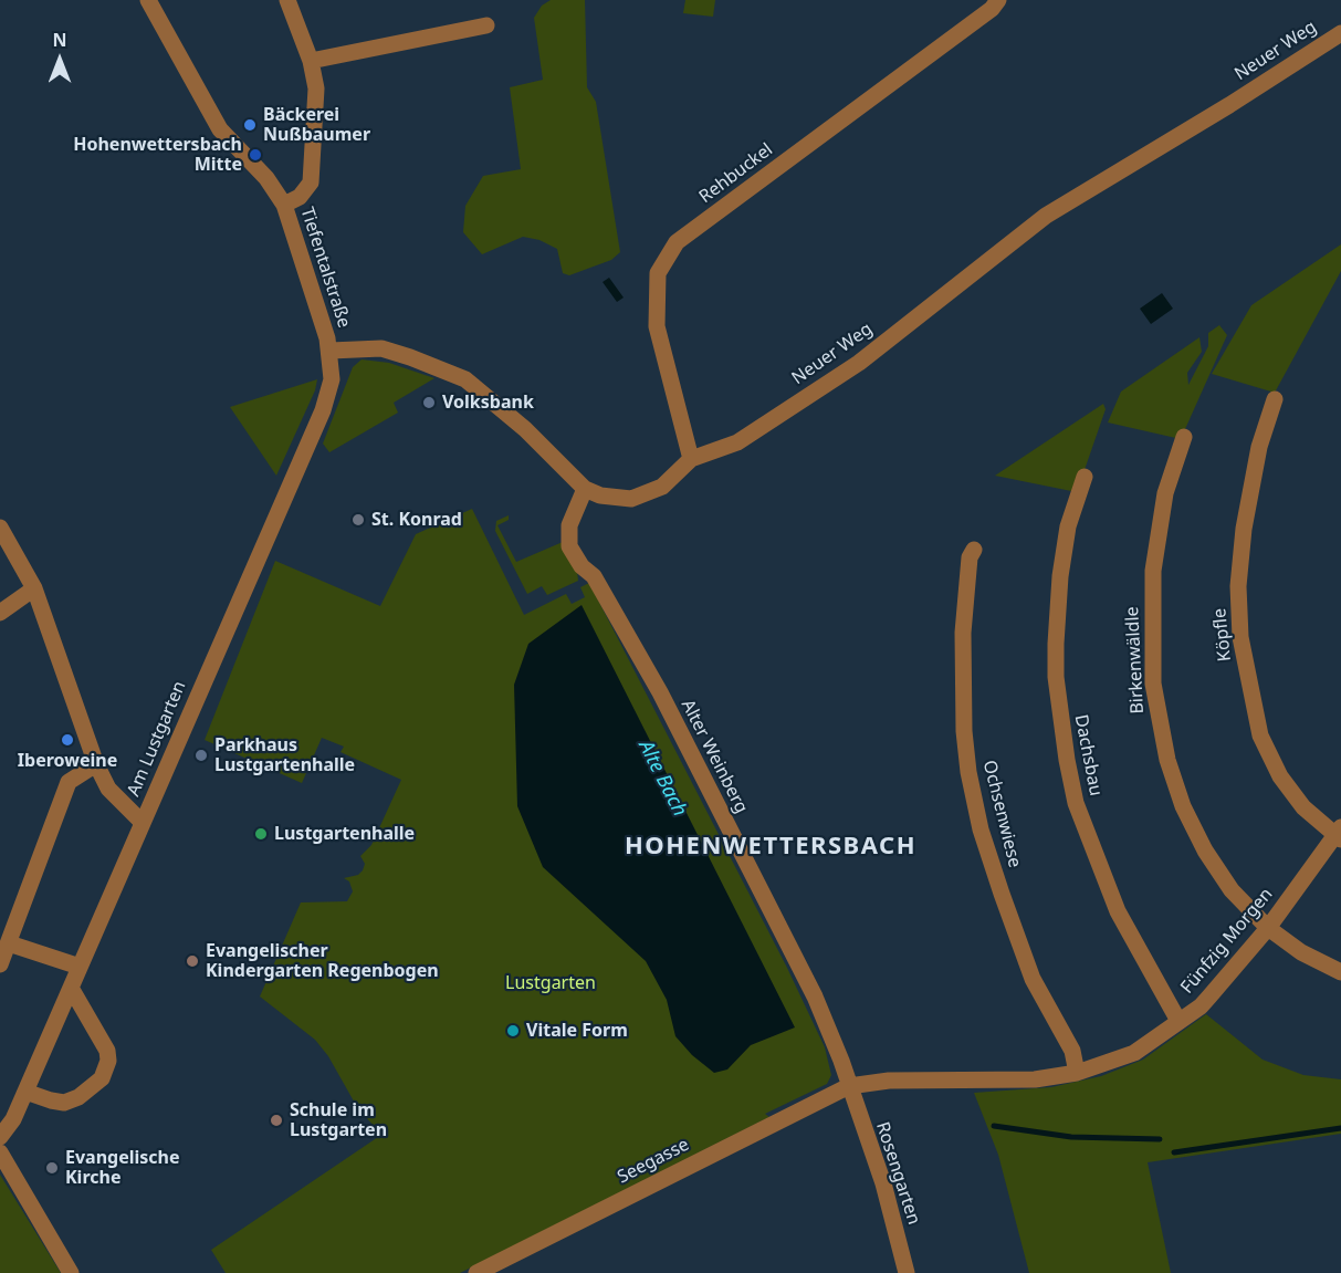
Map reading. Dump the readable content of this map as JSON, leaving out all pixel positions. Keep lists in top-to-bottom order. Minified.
{"streets":{"street":["Neuer Weg","Rehbuckel","Tiefentalstraße","Köpfle","Birkenwäldle","Am Lustgarten","Dachsbau","Alter Weinberg","Ochsenwiese","Fünfzig Morgen","Seegasse","Rosengarten"]},"crossings":[["Neuer Weg","Rehbuckel"],["Neuer Weg","Alter Weinberg"],["Tiefentalstraße","Am Lustgarten"],["Köpfle","Fünfzig Morgen"],["Birkenwäldle","Fünfzig Morgen"],["Dachsbau","Fünfzig Morgen"],["Alter Weinberg","Fünfzig Morgen"],["Alter Weinberg","Seegasse"],["Alter Weinberg","Rosengarten"],["Ochsenwiese","Fünfzig Morgen"],["Fünfzig Morgen","Seegasse"],["Fünfzig Morgen","Rosengarten"],["Seegasse","Rosengarten"]],"districts":["HOHENWETTERSBACH"],"water":["Alte Bach"],"parks":["Lustgarten"],"places":["Bäckerei Nußbaumer","Hohenwettersbach Mitte","Volksbank","St. Konrad","Iberoweine","Parkhaus Lustgartenhalle","Lustgartenhalle","Evangelischer Kindergarten Regenbogen","Vitale Form","Schule im Lustgarten","Evangelische Kirche"],"north":"top"}
